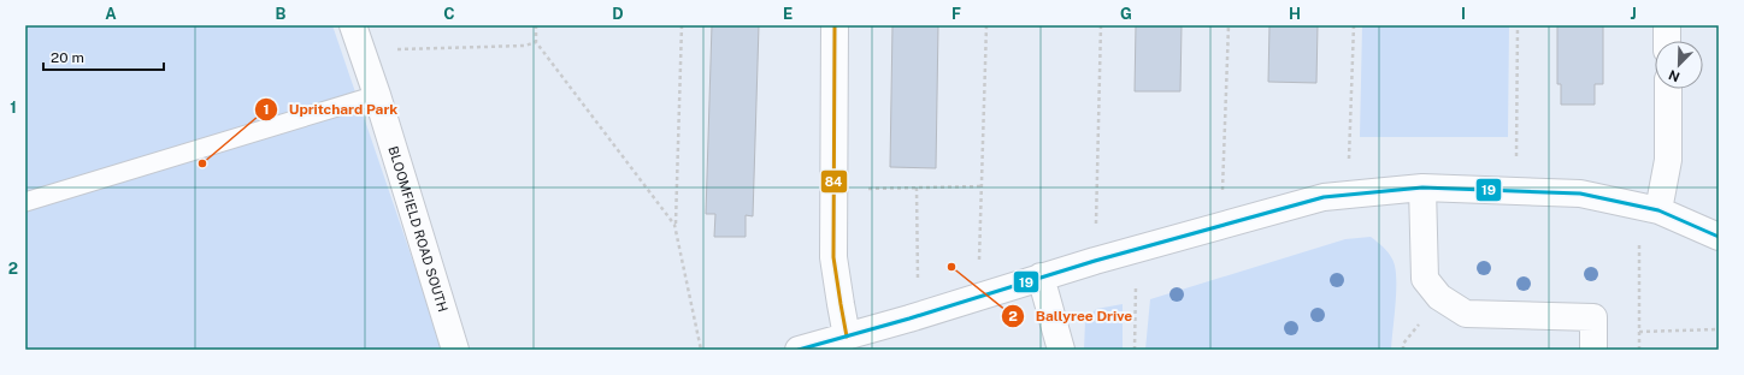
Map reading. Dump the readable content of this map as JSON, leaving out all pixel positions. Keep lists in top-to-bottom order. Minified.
{"streets":{"street":["BLOOMFIELD ROAD SOUTH"]},"places":["Upritchard Park","Ballyree Drive"],"lines":["transit line 84","transit line 19"],"scale_bar":"20 m","north":"bottom left","grid":{"columns":["A","B","C","D","E","F","G","H","I","J"],"rows":["1","2"]}}
